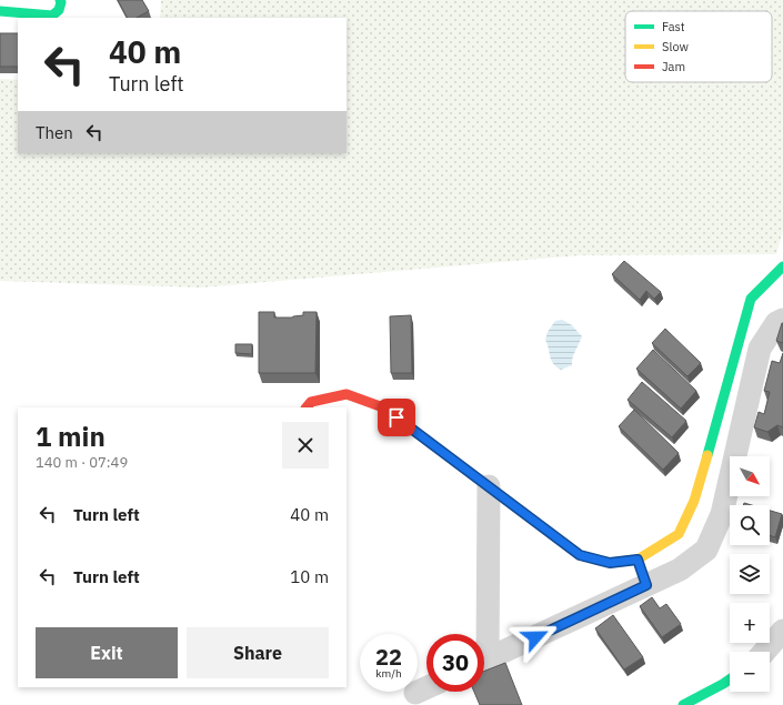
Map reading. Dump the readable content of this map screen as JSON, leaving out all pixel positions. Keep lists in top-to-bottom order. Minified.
{"legend":["Fast","Slow","Jam"],"north":"bottom right","page":{"turn":["40 m","Turn left"],"then":"Then","heading":["1 min","140 m · 07:49"],"map_buttons":["+","−"],"list":[{"name":"Turn left","value":"40 m"},{"name":"Turn left","value":"10 m"}],"buttons":["Exit","Share"],"speed":"22 km/h","limit":"30"}}
